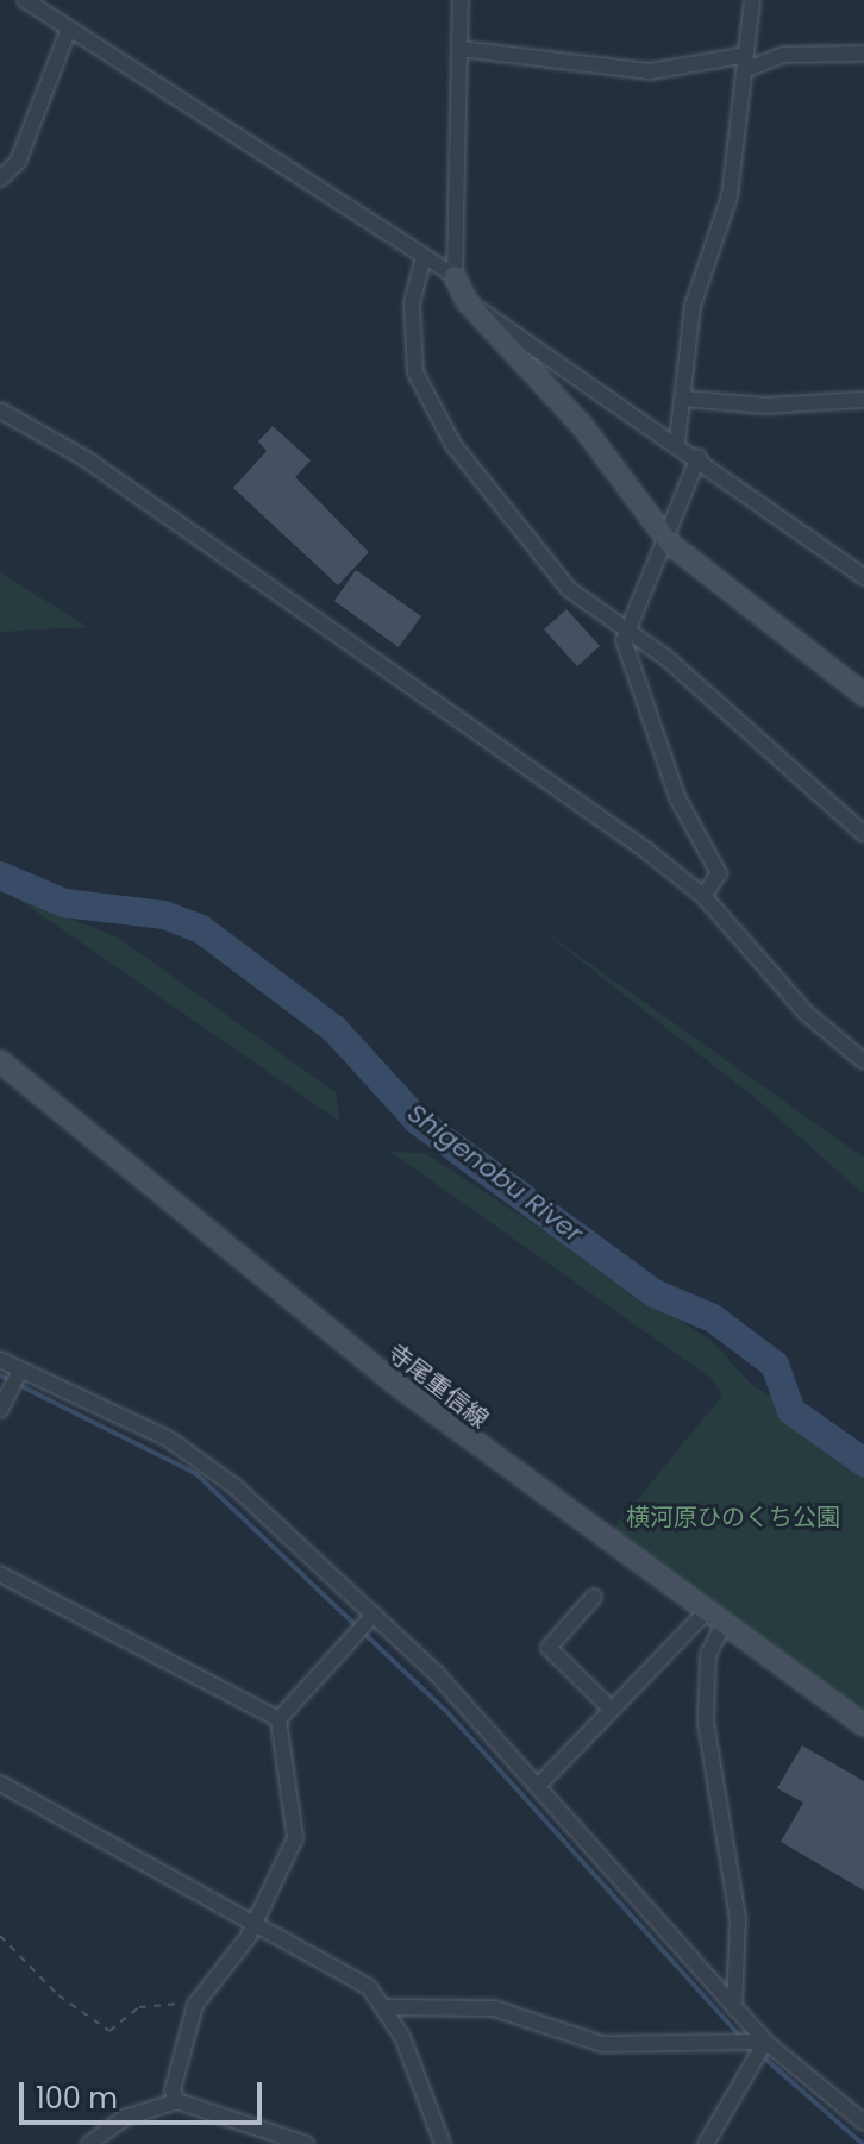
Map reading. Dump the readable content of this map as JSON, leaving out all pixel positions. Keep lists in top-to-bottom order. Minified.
{"streets":{"main road":["寺尾重信線"]},"water":["Shigenobu River"],"parks":["横河原ひのくち公園"],"scale_bar":"100 m"}
